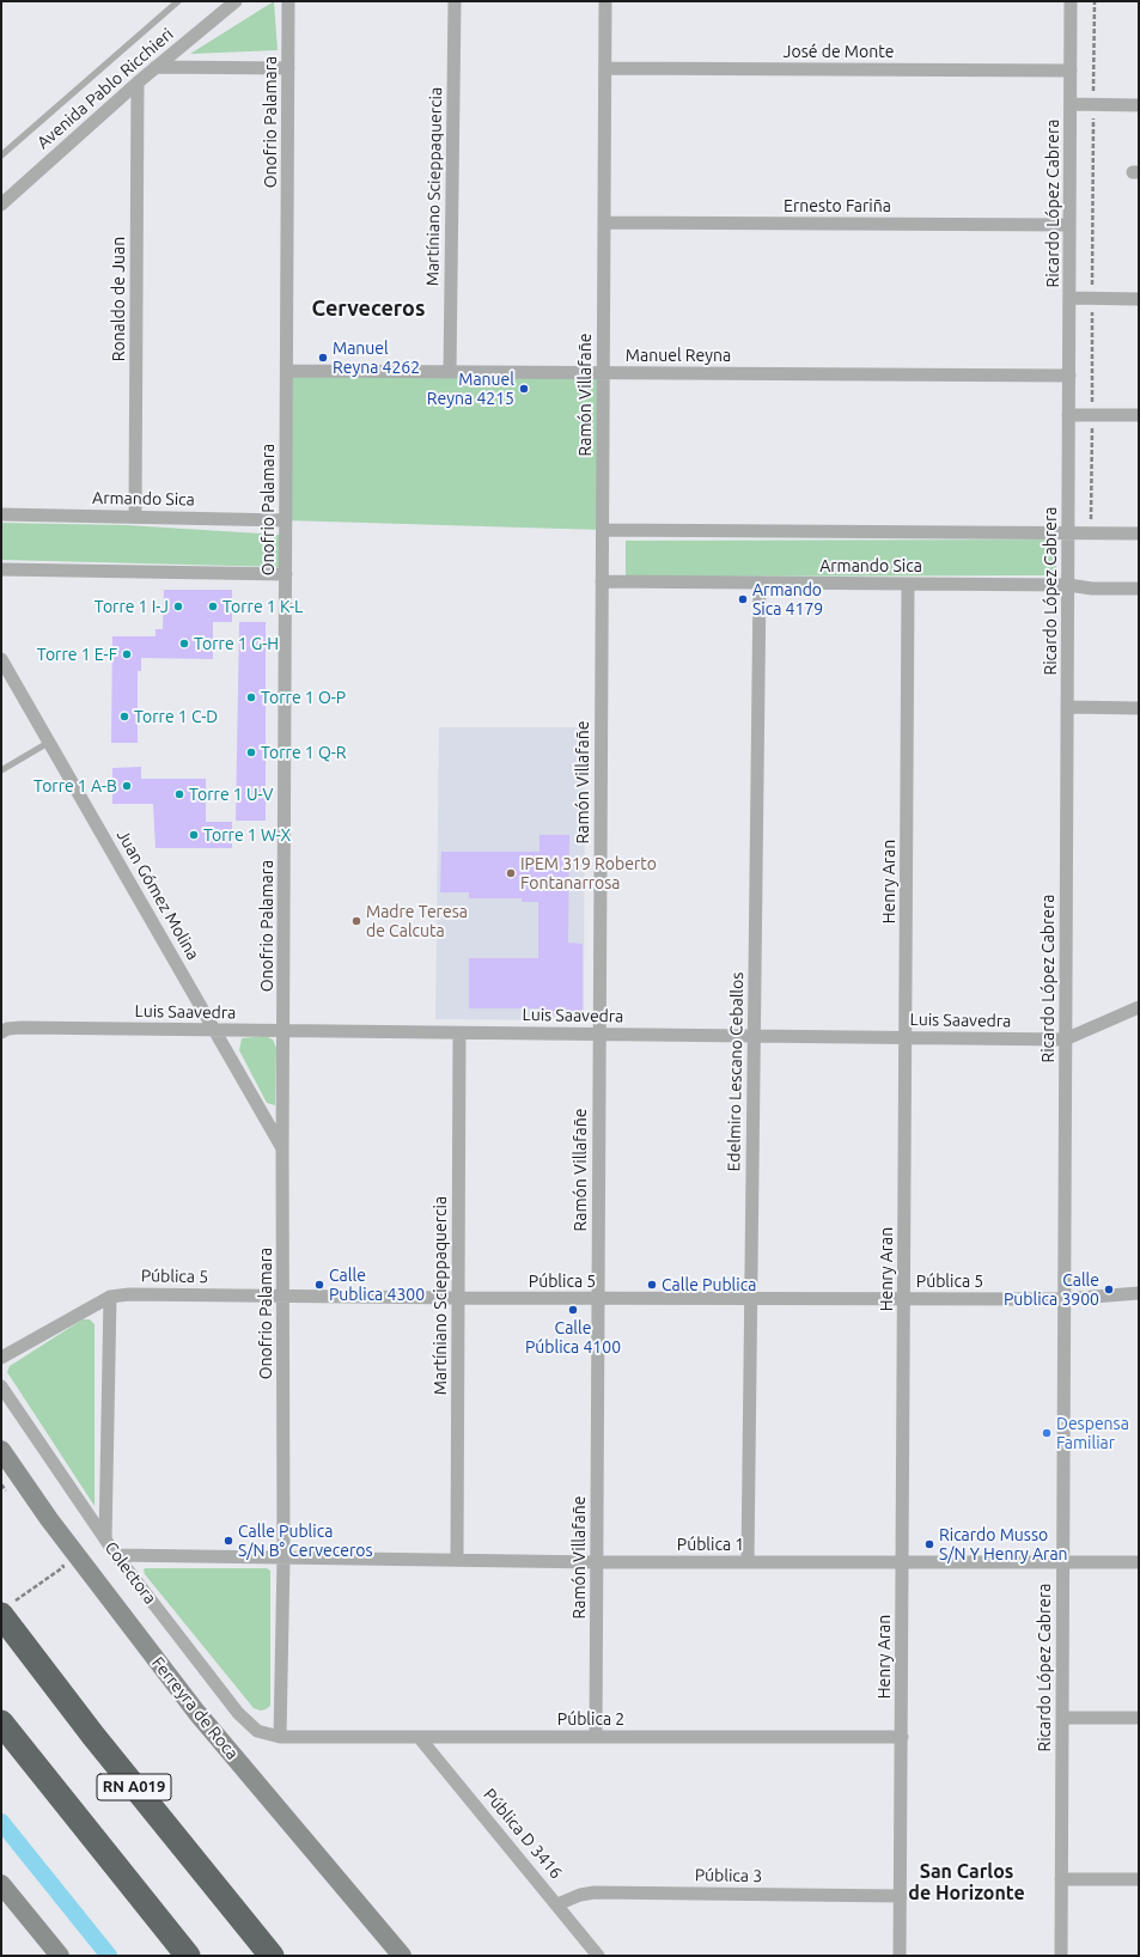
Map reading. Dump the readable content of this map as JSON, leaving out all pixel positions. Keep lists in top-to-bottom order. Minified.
{"streets":{"highway":["RN A019"],"street":["José de Monte","Avenida Pablo Ricchieri","Onofrio Palamara","Martíniano Scieppaquercia","Ricardo López Cabrera","Ernesto Fariña","Ronaldo de Juan","Manuel Reyna","Ramón Villafañe","Armando Sica","Henry Aran","Juan Gómez Molina","Luis Saavedra","Edelmiro Lescano Ceballos","Pública 5","Pública 1","Colectora","Ferreyra de Roca","Pública 2","Pública D 3416","Pública 3"]},"crossings":[["José de Monte","Ricardo López Cabrera"],["José de Monte","Ramón Villafañe"],["Avenida Pablo Ricchieri","Ronaldo de Juan"],["Onofrio Palamara","Manuel Reyna"],["Onofrio Palamara","Armando Sica"],["Onofrio Palamara","Juan Gómez Molina"],["Onofrio Palamara","Luis Saavedra"],["Onofrio Palamara","Pública 5"],["Onofrio Palamara","Pública 1"],["Onofrio Palamara","Colectora"],["Onofrio Palamara","Pública 2"],["Martíniano Scieppaquercia","Manuel Reyna"],["Martíniano Scieppaquercia","Luis Saavedra"],["Martíniano Scieppaquercia","Pública 5"],["Martíniano Scieppaquercia","Pública 1"],["Ricardo López Cabrera","Ernesto Fariña"],["Ricardo López Cabrera","Manuel Reyna"],["Ricardo López Cabrera","Armando Sica"],["Ricardo López Cabrera","Luis Saavedra"],["Ricardo López Cabrera","Pública 5"],["Ricardo López Cabrera","Pública 1"],["Ernesto Fariña","Ramón Villafañe"],["Ronaldo de Juan","Armando Sica"],["Manuel Reyna","Ramón Villafañe"],["Ramón Villafañe","Armando Sica"],["Ramón Villafañe","Luis Saavedra"],["Ramón Villafañe","Pública 5"],["Ramón Villafañe","Pública 1"],["Ramón Villafañe","Pública 2"],["Armando Sica","Henry Aran"],["Armando Sica","Edelmiro Lescano Ceballos"],["Henry Aran","Luis Saavedra"],["Henry Aran","Pública 5"],["Henry Aran","Pública 1"],["Henry Aran","Pública 2"],["Henry Aran","Pública 3"],["Juan Gómez Molina","Luis Saavedra"],["Luis Saavedra","Edelmiro Lescano Ceballos"],["Edelmiro Lescano Ceballos","Pública 5"],["Edelmiro Lescano Ceballos","Pública 1"],["Pública 1","Colectora"],["Colectora","Pública 2"],["Pública 2","Pública D 3416"],["Pública D 3416","Pública 3"]],"districts":["Cerveceros","San Carlos de Horizonte"],"places":["Manuel Reyna 4262","Manuel Reyna 4215","Armando Sica 4179","Torre 1 I-J","Torre 1 K-L","Torre 1 G-H","Torre 1 E-F","Torre 1 O-P","Torre 1 C-D","Torre 1 Q-R","Torre 1 A-B","Torre 1 U-V","Torre 1 W-X","IPEM 319 Roberto Fontanarrosa","Madre Teresa de Calcuta","Calle Publica 4300","Calle Publica","Calle Publica 3900","Calle Pública 4100","Despensa Familiar","Calle Publica S/N B° Cerveceros","Ricardo Musso S/N Y Henry Aran"]}
